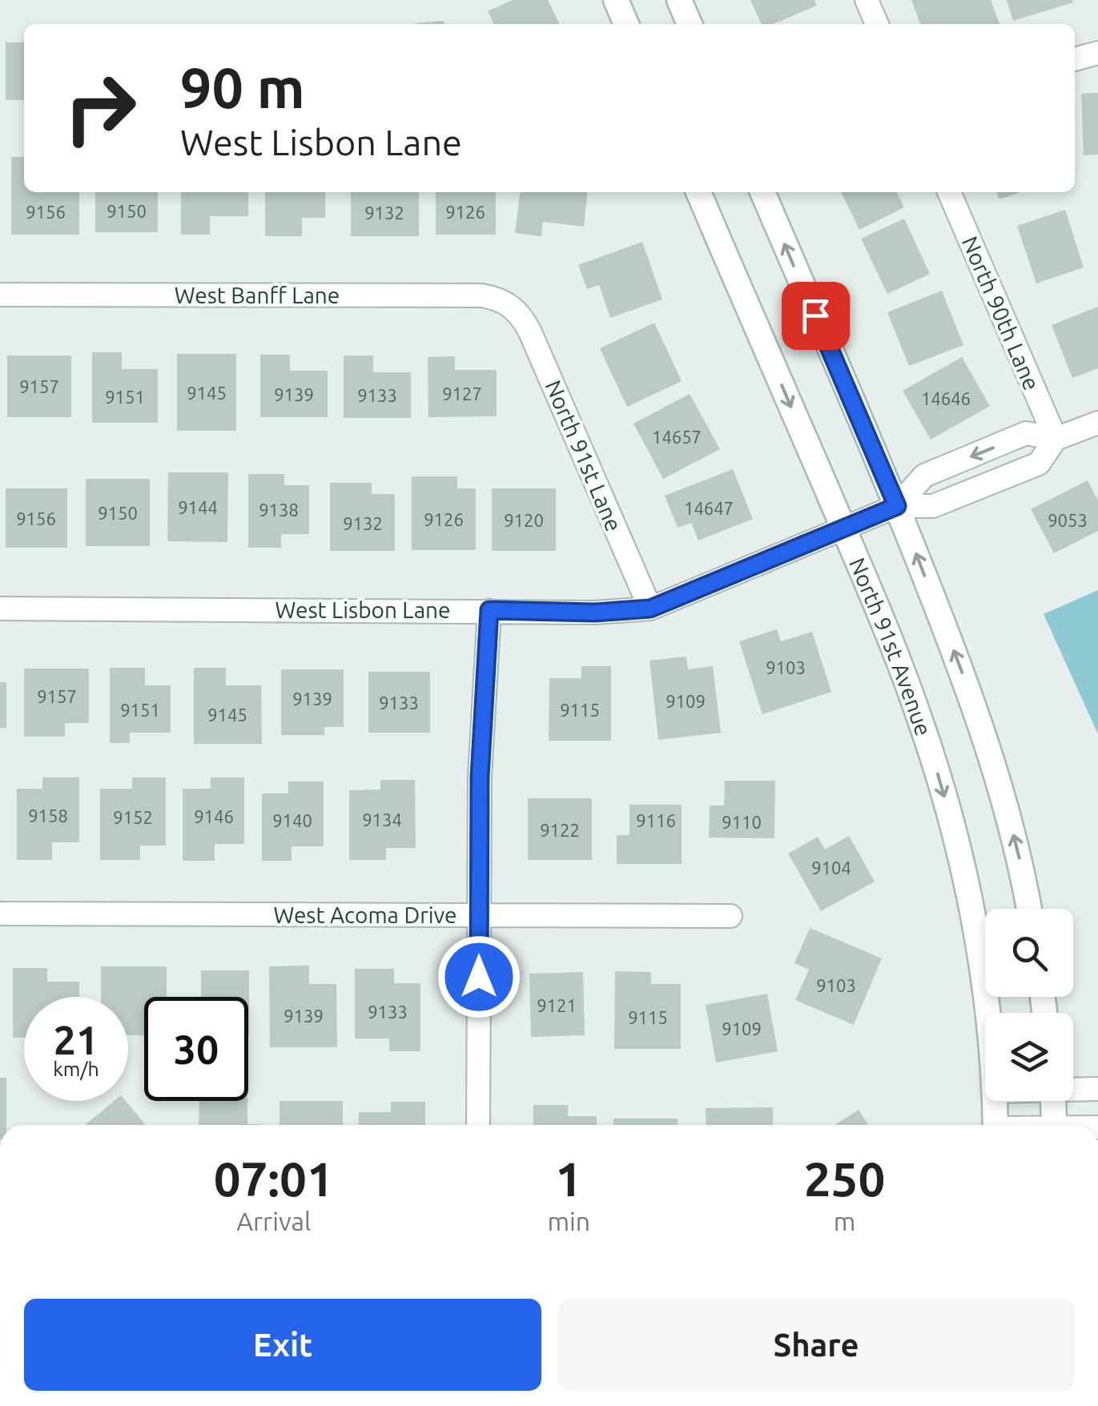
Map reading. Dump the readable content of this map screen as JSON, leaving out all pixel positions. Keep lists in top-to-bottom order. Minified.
{"streets":{"main road":["North 91st Avenue"],"street":["West Banff Lane","North 90th Lane","North 91st Lane","West Lisbon Lane","West Acoma Drive"]},"crossings":[["West Banff Lane","North 91st Lane"],["North 90th Lane","West Lisbon Lane"],["North 91st Lane","West Lisbon Lane"],["West Lisbon Lane","North 91st Avenue"]],"house_numbers":["9150","9156","9126","9132","9157","9145","9127","9139","9133","9151","14646","14657","9144","14647","9138","9150","9156","9126","9120","9053","9132","9103","9157","9139","9109","9133","9151","9115","9145","9158","9146","9152","9134","9140","9116","9110","9122","9104","9103","9121","9133","9139","9115","9109"],"page":{"turn":["90 m","West Lisbon Lane"],"speed":"21 km/h","limit":"30","eta":["07:01","Arrival","1","min","250","m"],"buttons":["Exit","Share"]}}
